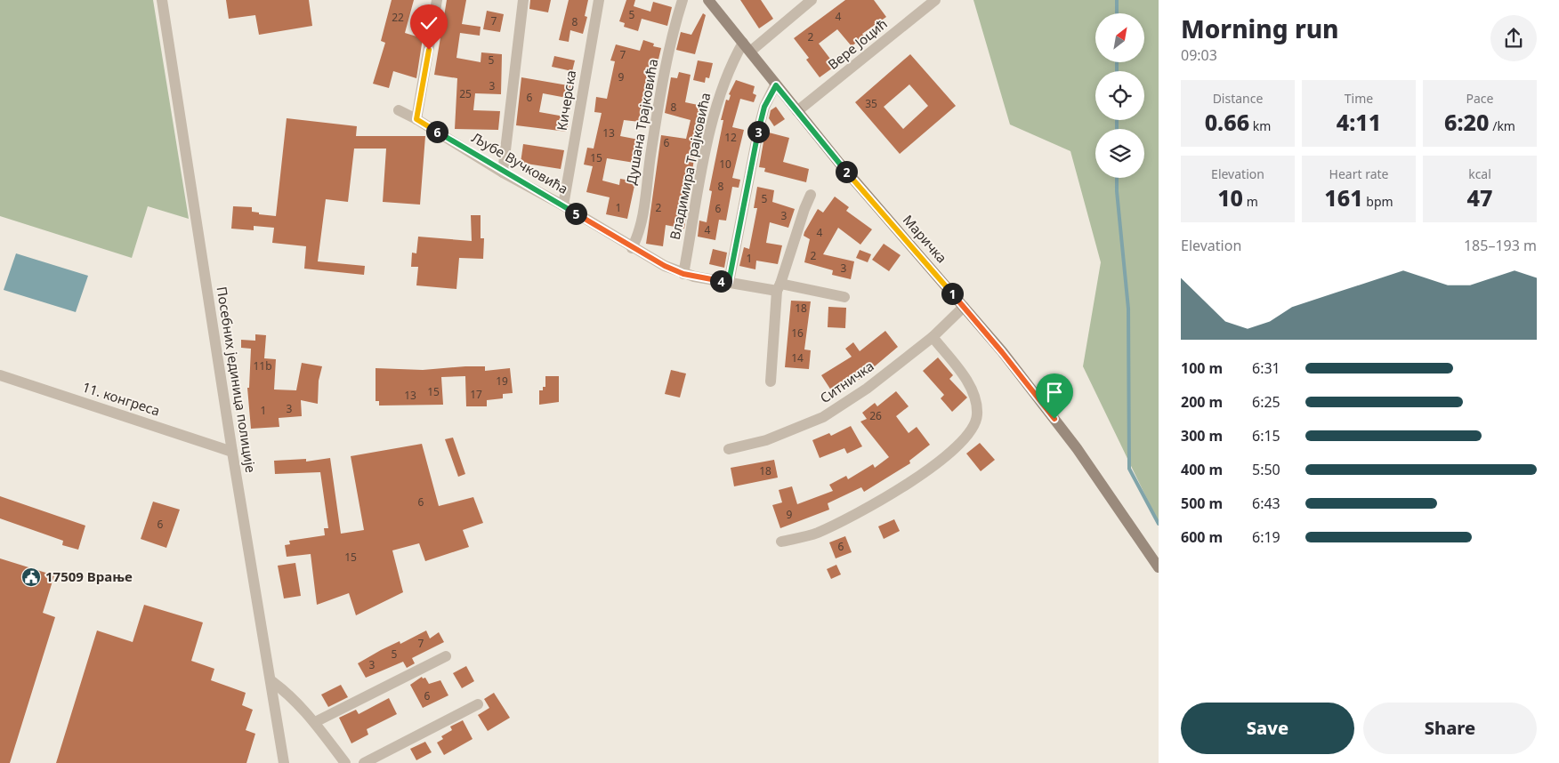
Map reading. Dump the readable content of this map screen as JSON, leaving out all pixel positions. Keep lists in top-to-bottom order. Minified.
{"streets":{"street":["Вере Јоцић","Кичерска","Душана Трајковића","Љубе Вучковића","Владимира Трајковића","Маричка","Посебних јединица полиције","Ситничка","11. конгреса"]},"crossings":[["Вере Јоцић","Маричка"],["Кичерска","Љубе Вучковића"],["Душана Трајковића","Љубе Вучковића"],["Љубе Вучковића","Владимира Трајковића"],["Владимира Трајковића","Маричка"],["Маричка","Ситничка"],["Посебних јединица полиције","11. конгреса"]],"places":{"public building":["17509 Врање"]},"house_numbers":["5","4","22","7","8","2","7","5","9","3","25","6","35","8","13","12","6","15","10","8","5","1","2","6","3","4","4","2","1","3","18","16","14","11b","19","15","17","13","3","1","26","18","6","9","6","6","15","7","5","3","6"],"north":"top right","page":{"heading":["Morning run","09:03"],"stats":[["Distance","0.66 km"],["Time","4:11"],["Pace","6:20 /km"],["Elevation","10 m"],["Heart rate","161 bpm"],["kcal","47"]],"pins":["3","6","2","5","4","1"],"chart":["Elevation","185–193 m"],"list":[{"name":"100 m","note":"6:31"},{"name":"200 m","note":"6:25"},{"name":"300 m","note":"6:15"},{"name":"400 m","note":"5:50"},{"name":"500 m","note":"6:43"},{"name":"600 m","note":"6:19"}],"buttons":["Save","Share"]}}
